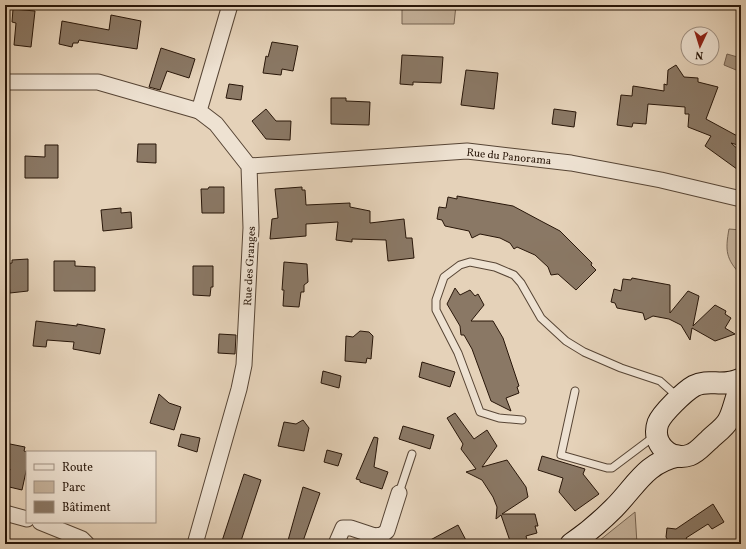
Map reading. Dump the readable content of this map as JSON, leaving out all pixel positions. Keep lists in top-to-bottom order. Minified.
{"streets":{"street":["Rue du Panorama","Rue des Granges"]},"crossings":[["Rue du Panorama","Rue des Granges"]],"legend":["Route","Parc","Bâtiment"],"north":"bottom"}
